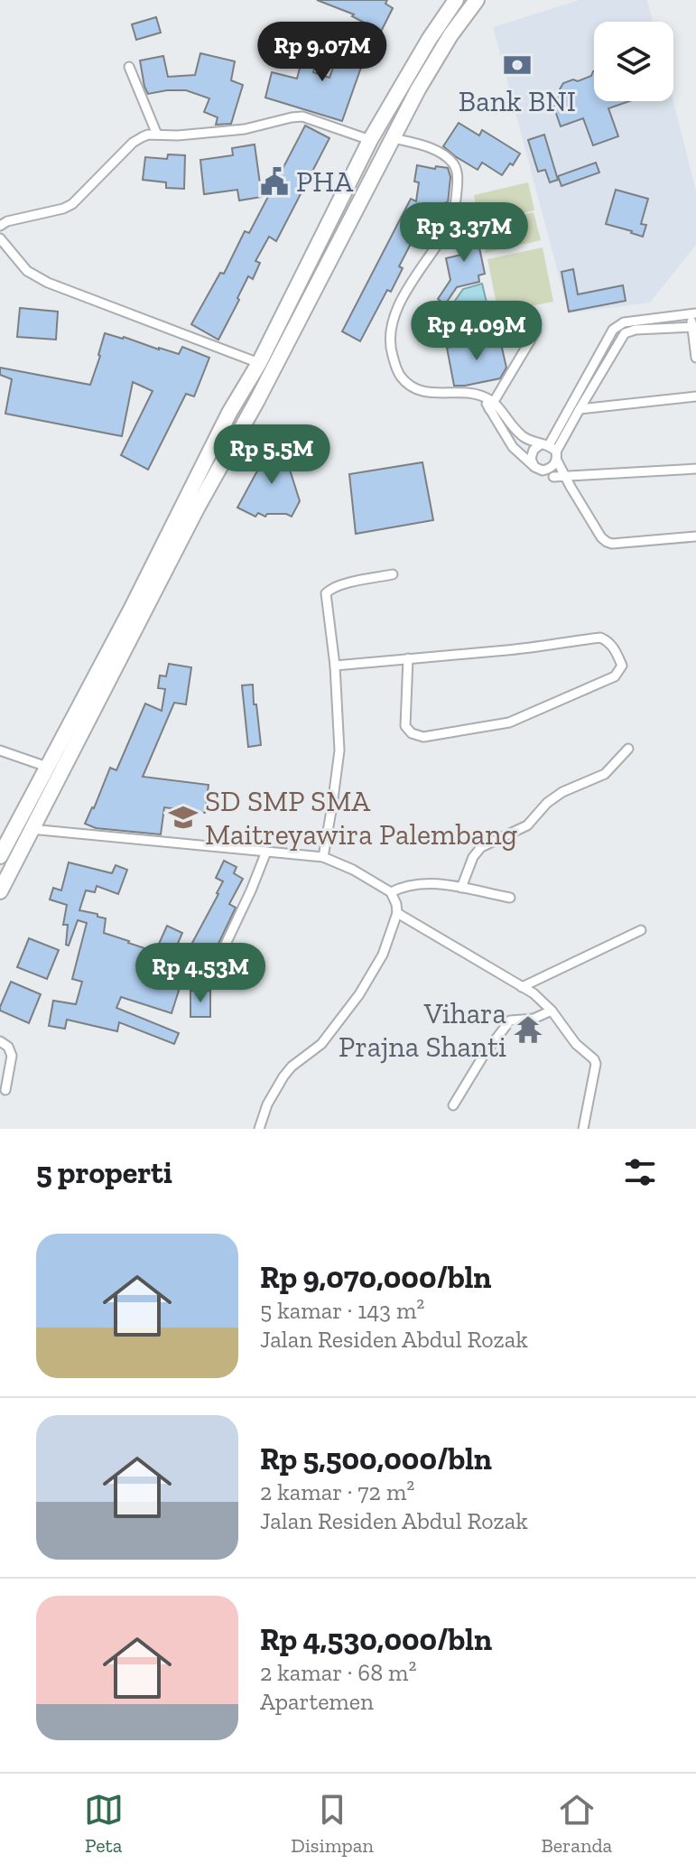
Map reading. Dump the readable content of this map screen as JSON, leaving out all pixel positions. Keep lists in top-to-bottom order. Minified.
{"places":{"bank":["Bank BNI"],"public building":["PHA"],"school or university":["SD SMP SMA Maitreyawira Palembang"],"temple":["Vihara Prajna Shanti"]},"page":{"price":["Rp 9.07M","Rp 3.37M","Rp 4.09M","Rp 5.5M","Rp 4.53M"],"heading":"5 properti","list":[{"name":"Rp 9,070,000/bln","note":"5 kamar · 143 m² · Jalan Residen Abdul Rozak"},{"name":"Rp 5,500,000/bln","note":"2 kamar · 72 m² · Jalan Residen Abdul Rozak"},{"name":"Rp 4,530,000/bln","note":"2 kamar · 68 m² · Apartemen"}],"tabs":["Peta","Disimpan","Beranda"]}}
